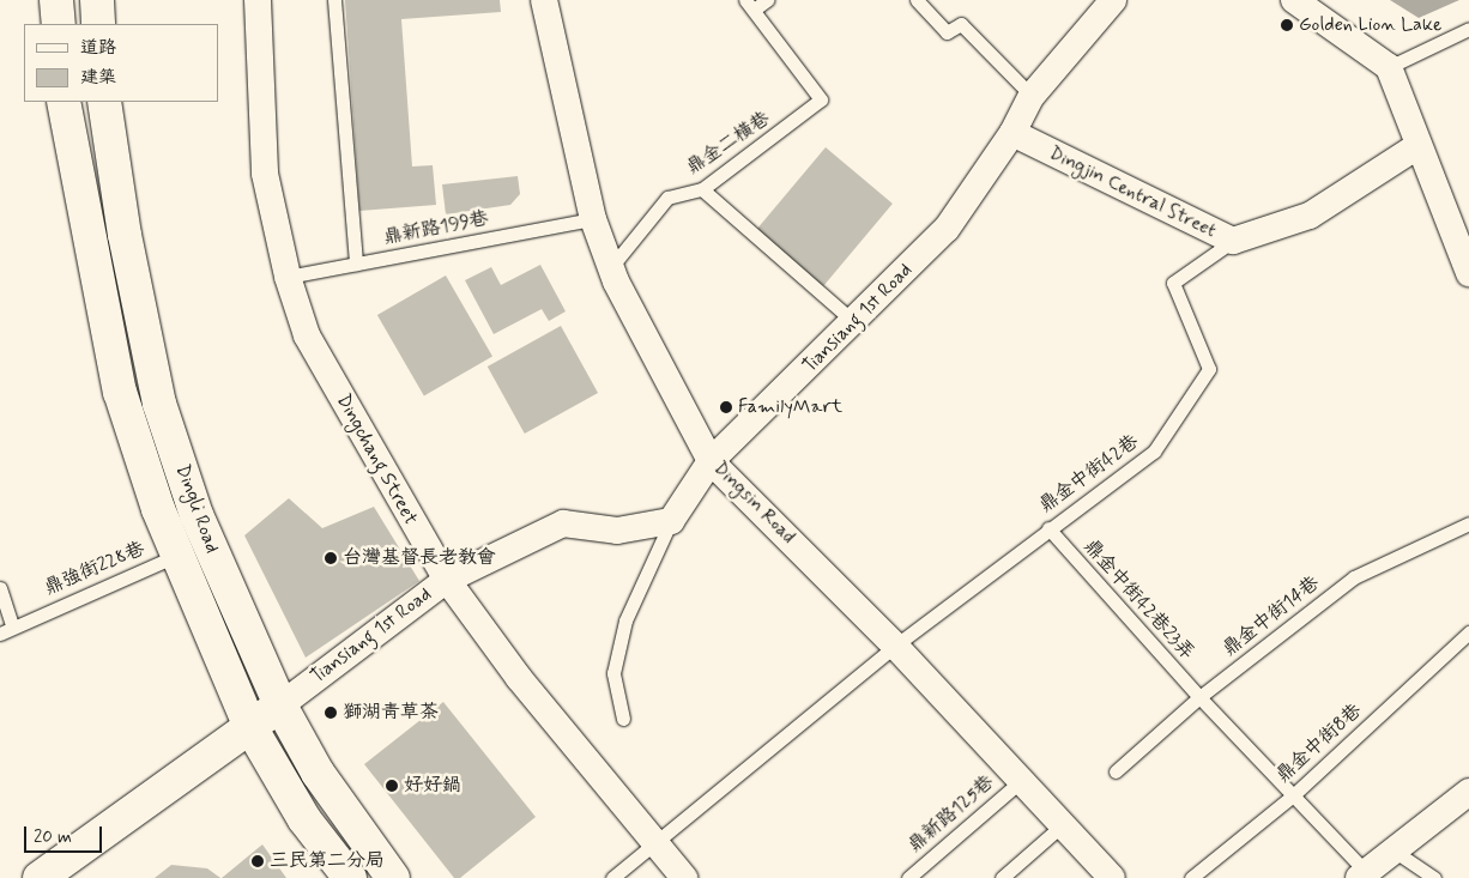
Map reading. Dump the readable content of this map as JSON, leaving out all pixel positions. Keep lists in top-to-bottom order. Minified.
{"streets":{"street":["Dingjin Central Street","Tiansiang 1st Road","Dingchang Street","Dingsin Road","Dingli Road"],"lane":["鼎金二橫巷","鼎新路199巷","鼎金中街42巷","鼎強街228巷","鼎金中街42巷23弄","鼎金中街14巷","鼎金中街8巷","鼎新路125巷"]},"crossings":[["鼎金二橫巷","Dingsin Road"],["Dingjin Central Street","Tiansiang 1st Road"],["Dingjin Central Street","鼎金中街42巷"],["鼎新路199巷","Dingchang Street"],["鼎新路199巷","Dingsin Road"],["Tiansiang 1st Road","Dingchang Street"],["Tiansiang 1st Road","Dingsin Road"],["Tiansiang 1st Road","Dingli Road"],["Dingchang Street","鼎金中街42巷"],["鼎金中街42巷","Dingsin Road"],["鼎金中街42巷","鼎金中街42巷23弄"],["Dingsin Road","鼎新路125巷"],["Dingli Road","鼎強街228巷"],["鼎金中街42巷23弄","鼎金中街14巷"],["鼎金中街42巷23弄","鼎金中街8巷"]],"places":["Golden Lion Lake","FamilyMart","台灣基督長老教會","獅湖青草茶","好好鍋","三民第二分局"],"legend":["道路","建築"],"scale_bar":"20 m"}
